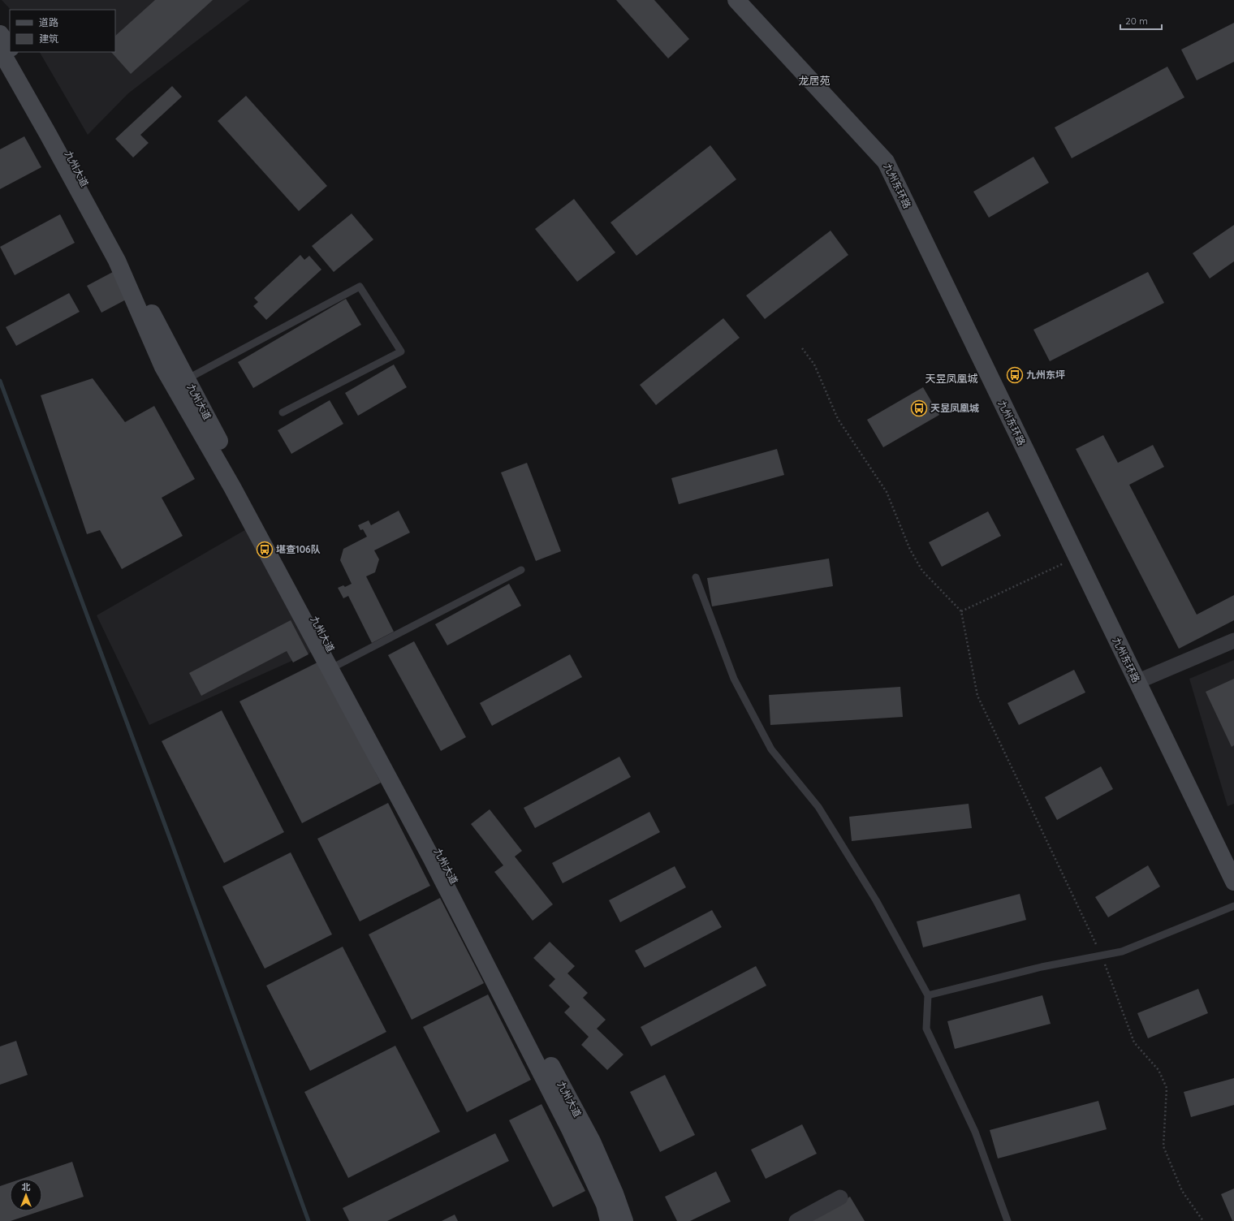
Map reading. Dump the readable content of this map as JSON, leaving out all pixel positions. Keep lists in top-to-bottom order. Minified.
{"streets":{"main road":["九州大道","九州东环路"]},"districts":["龙居苑","天昱凤凰城"],"places":{"bus stop":["九州东坪","天昱凤凰城","堪查106队"]},"legend":["道路","建筑"],"scale_bar":"20 m","north":"top"}
